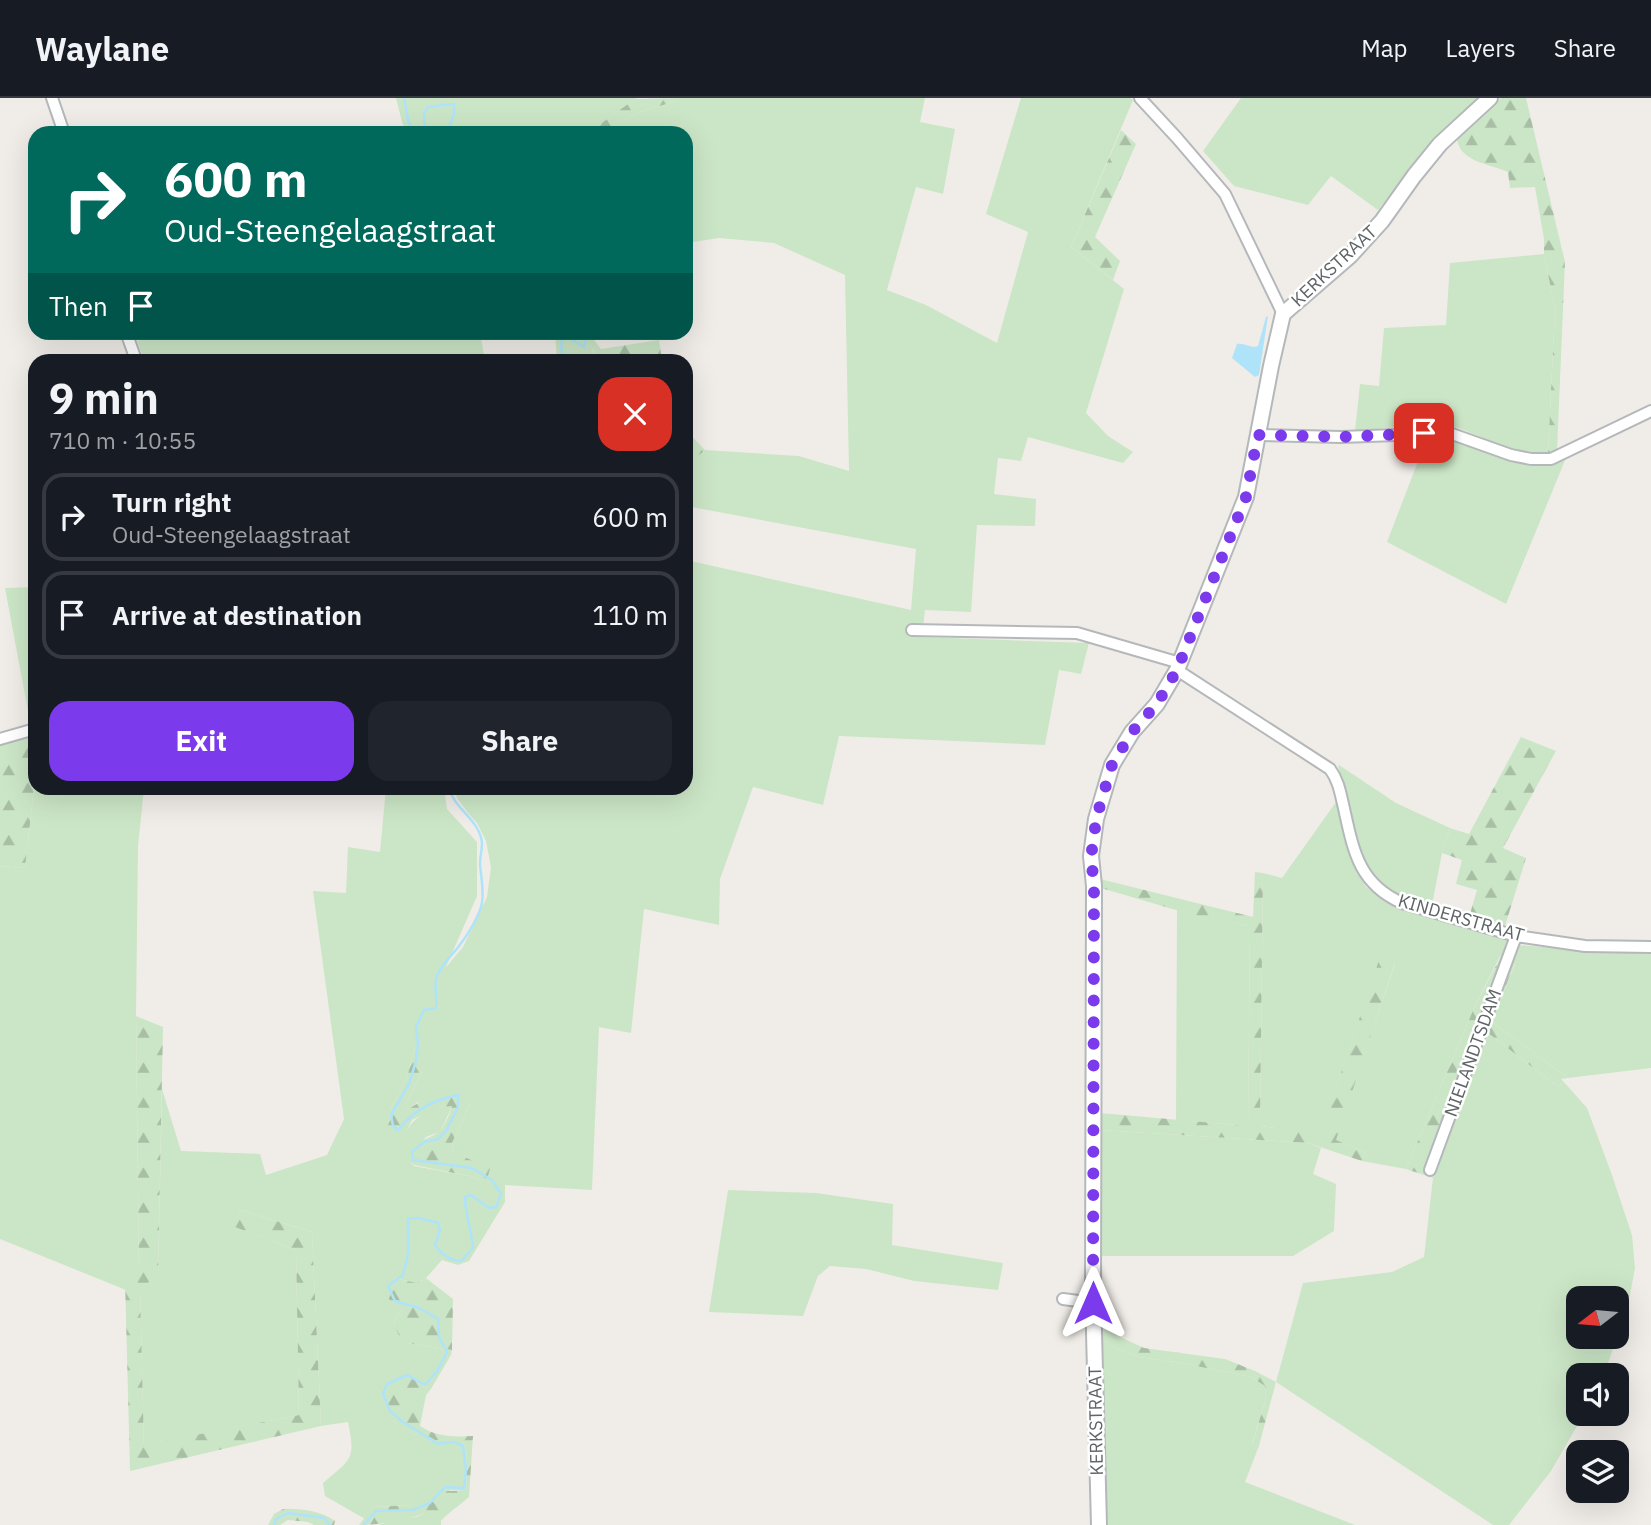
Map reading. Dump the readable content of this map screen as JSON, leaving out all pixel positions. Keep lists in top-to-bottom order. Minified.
{"streets":{"street":["KERKSTRAAT","KINDERSTRAAT","NIELANDTSDAM"]},"crossings":[["KERKSTRAAT","KINDERSTRAAT"],["KINDERSTRAAT","NIELANDTSDAM"]],"north":"left","page":{"header":"Waylane","nav":["Map","Layers","Share"],"turn":["600 m","Oud-Steengelaagstraat"],"then":"Then","heading":["9 min","710 m · 10:55"],"list":[{"name":"Turn right","note":"Oud-Steengelaagstraat","value":"600 m"},{"name":"Arrive at destination","value":"110 m"}],"buttons":["Exit","Share"]}}
